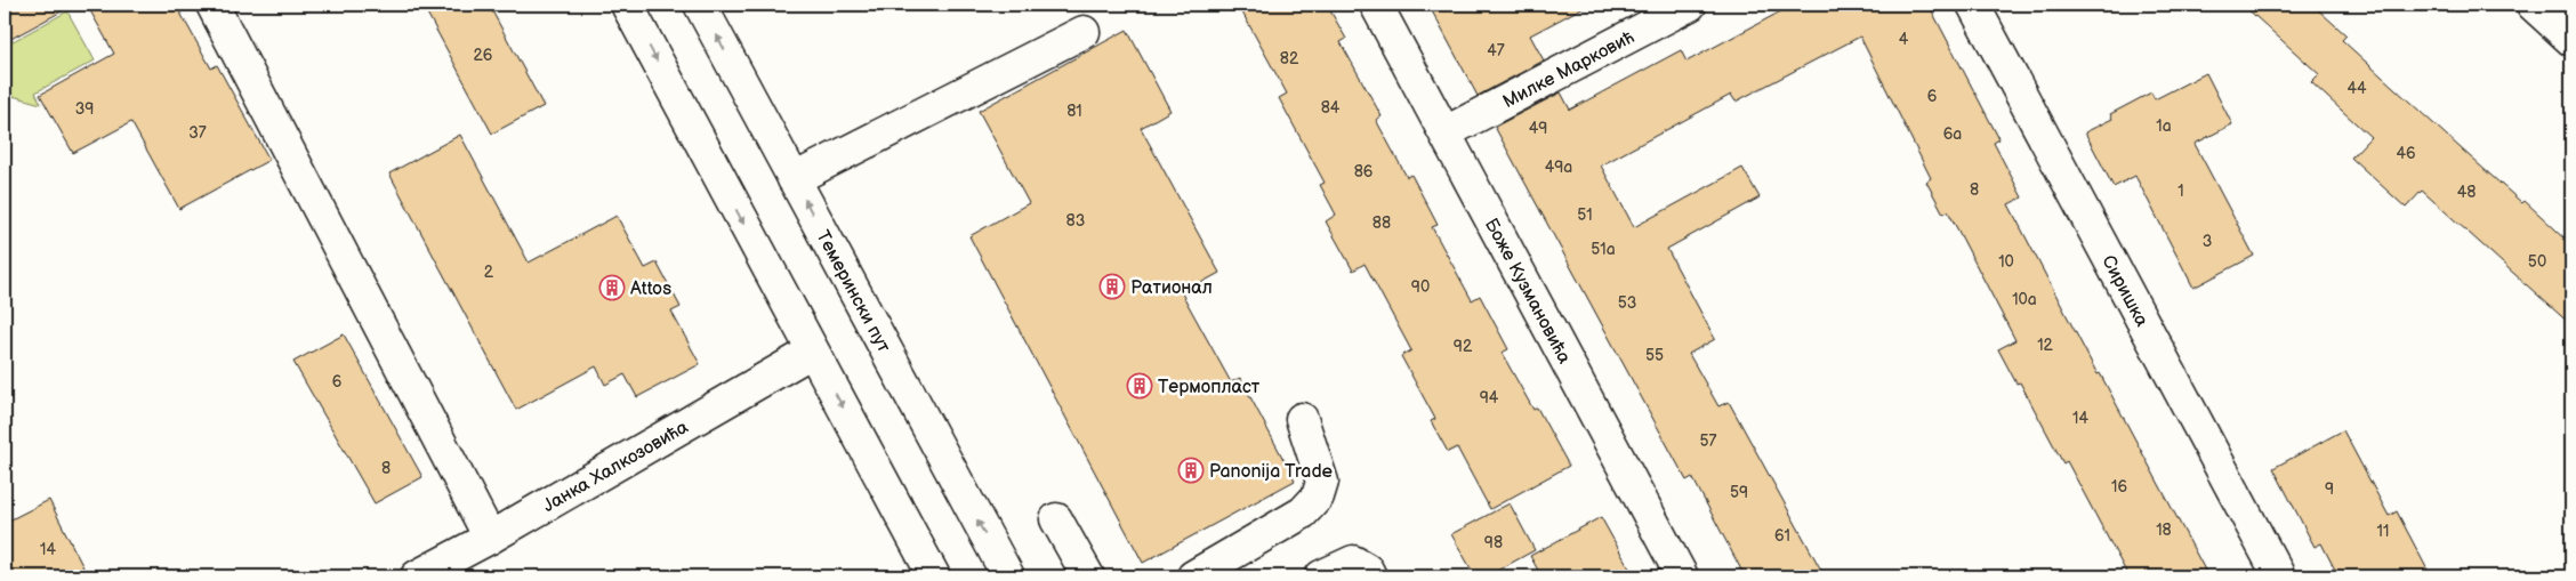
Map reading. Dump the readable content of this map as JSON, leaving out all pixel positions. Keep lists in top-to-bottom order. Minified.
{"streets":{"street":["Милке Марковић","Боже Кузмановића","Сиришка","Темерински пут","Јанка Халкозовића"]},"crossings":[["Милке Марковић","Боже Кузмановића"]],"places":{"building":["Ратионал","Attos","Термопласт","Panonija Trade"]},"house_numbers":["4","47","26","82","44","6","84","39","81","1a","49","37","6a","46","49a","86","8","1","48","51","83","88","3","51a","10","50","2","90","10a","53","12","92","55","6","94","14","57","8","16","9","59","18","11","61","98","14"]}
